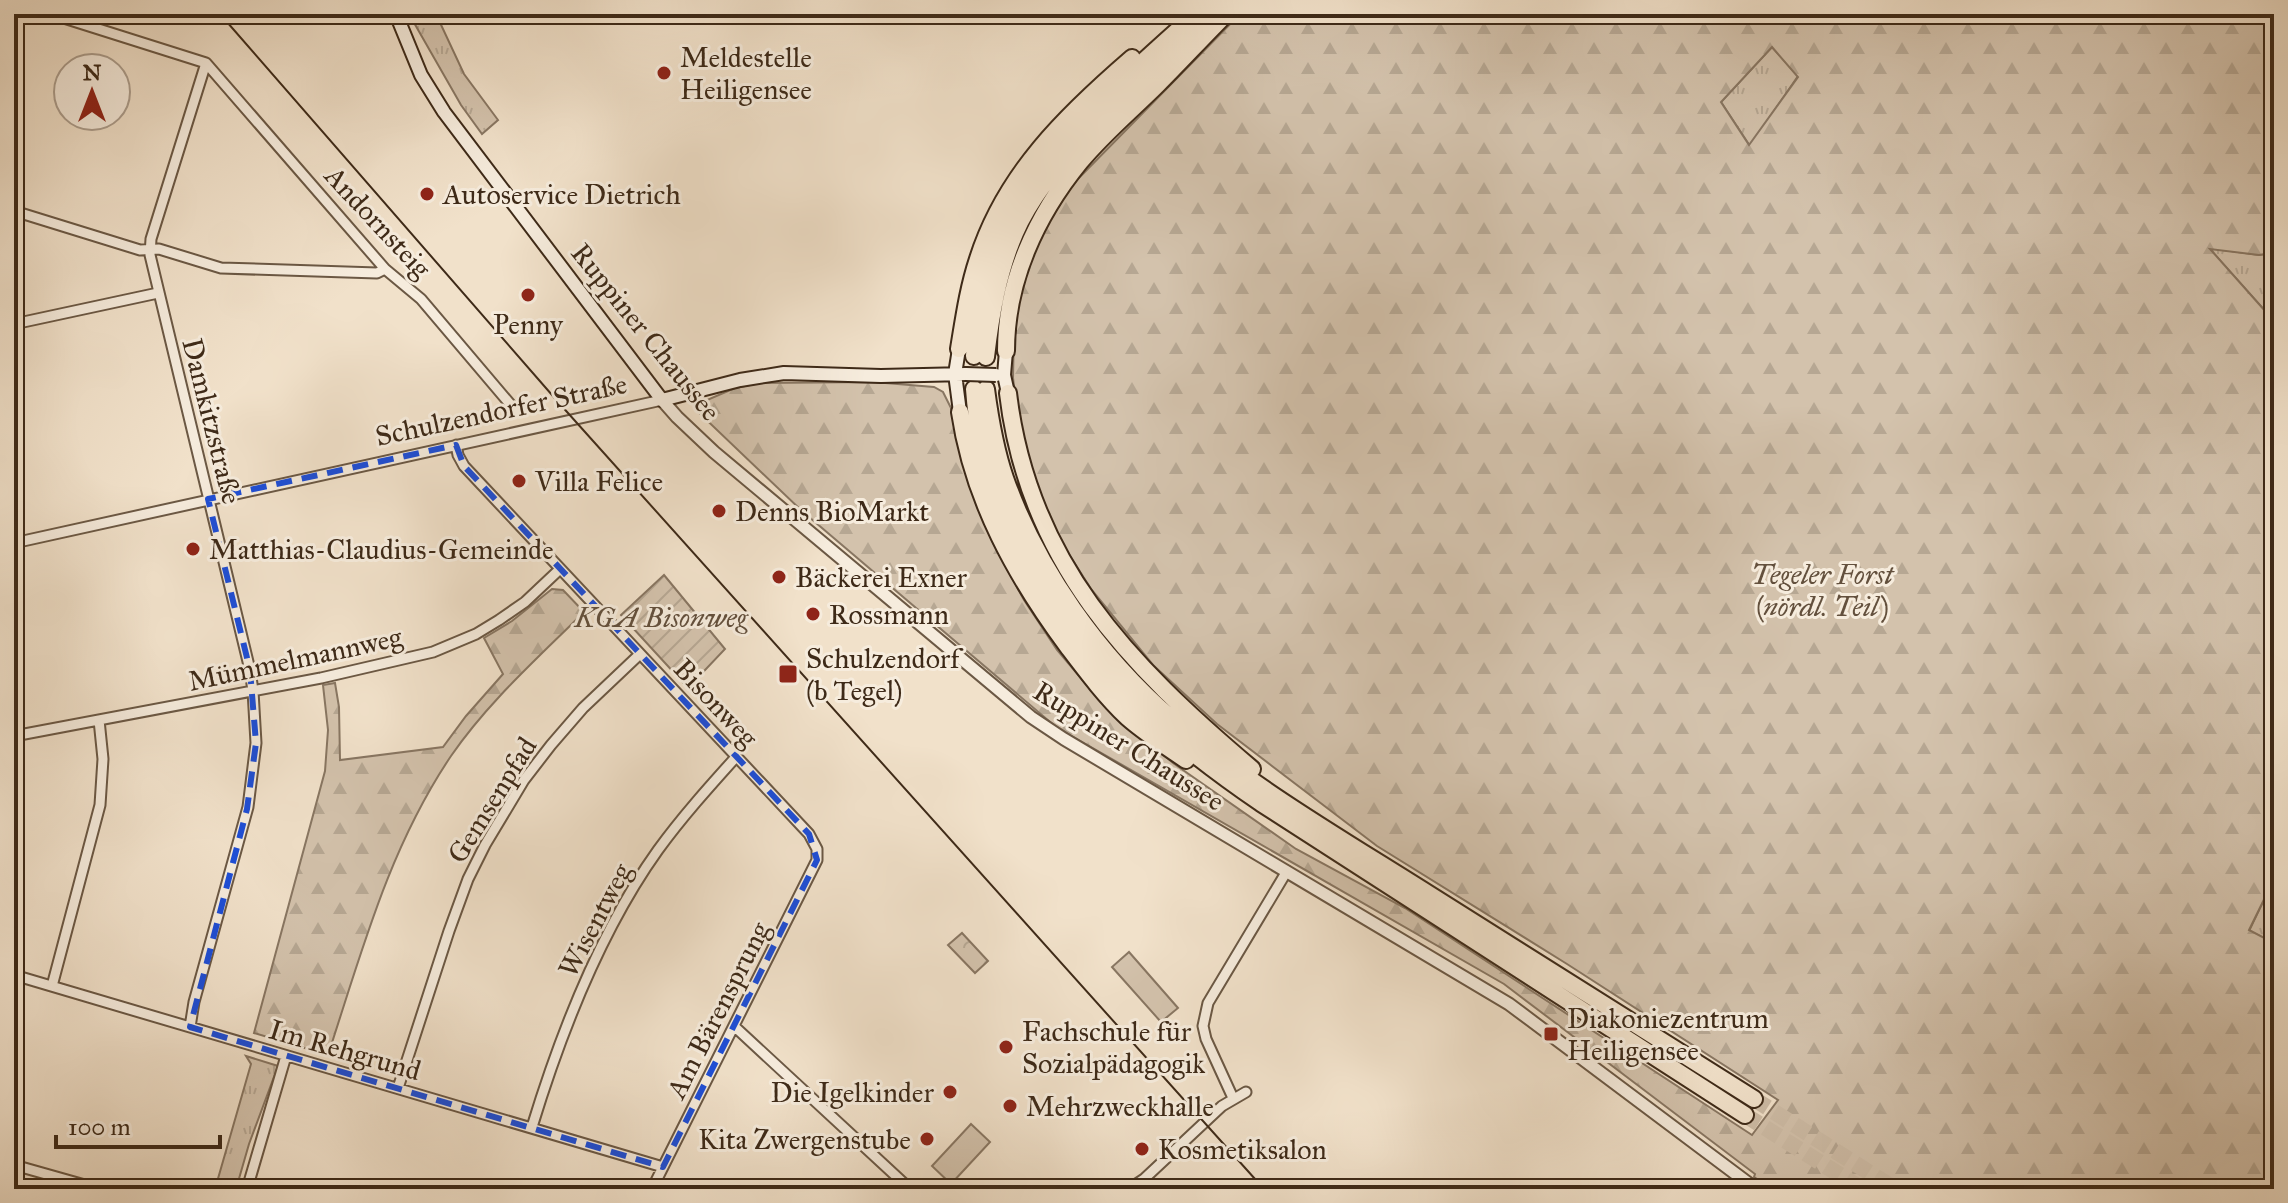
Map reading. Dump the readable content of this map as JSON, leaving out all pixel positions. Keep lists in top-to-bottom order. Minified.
{"streets":{"main road":["Ruppiner Chaussee","Schulzendorfer Straße"],"street":["Andornsteig","Damkitzstraße","Mümmelmannweg","Bisonweg","Gemsenpfad","Wisentweg","Am Bärensprung","Im Rehgrund"]},"crossings":[["Andornsteig","Damkitzstraße"],["Ruppiner Chaussee","Schulzendorfer Straße"],["Schulzendorfer Straße","Damkitzstraße"],["Schulzendorfer Straße","Bisonweg"],["Damkitzstraße","Mümmelmannweg"],["Damkitzstraße","Im Rehgrund"],["Mümmelmannweg","Bisonweg"],["Bisonweg","Gemsenpfad"],["Bisonweg","Wisentweg"],["Bisonweg","Am Bärensprung"],["Gemsenpfad","Im Rehgrund"],["Wisentweg","Im Rehgrund"],["Am Bärensprung","Im Rehgrund"]],"parks":["Tegeler Forst (nördl. Teil)","KGA Bisonweg"],"places":{"other":["Meldestelle Heiligensee","Autoservice Dietrich","Penny","Villa Felice","Denns BioMarkt","Matthias-Claudius-Gemeinde","Bäckerei Exner","Rossmann","Fachschule für Sozialpädagogik","Die Igelkinder","Mehrzweckhalle","Kita Zwergenstube","Kosmetiksalon"],"transit":["Schulzendorf (b Tegel)","Diakoniezentrum Heiligensee"]},"scale_bar":"100 m","north":"top"}
